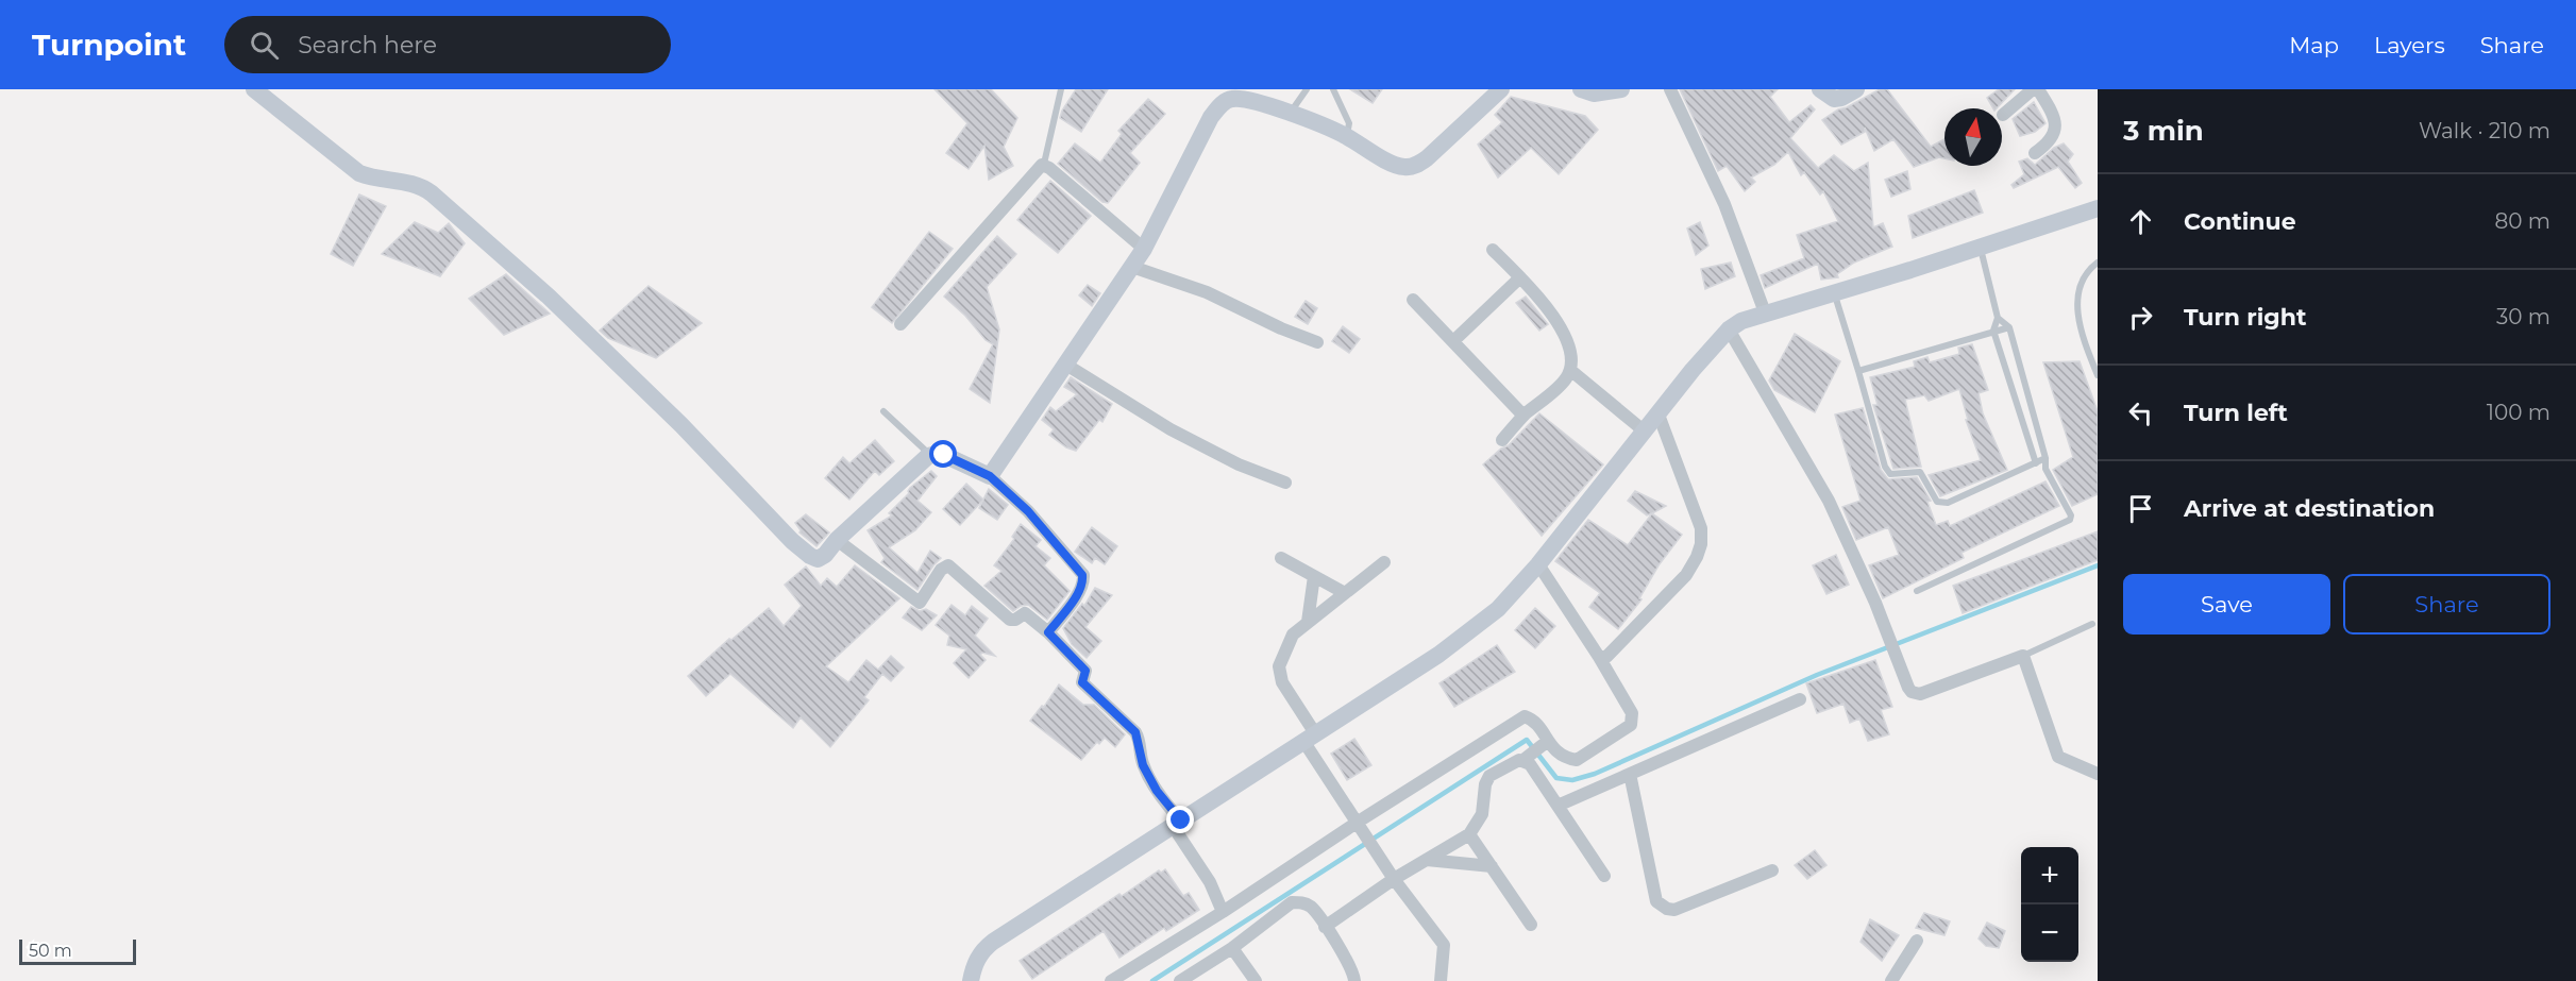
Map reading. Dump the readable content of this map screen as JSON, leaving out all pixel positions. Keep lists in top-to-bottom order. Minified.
{"scale_bar":"50 m","north":"top","page":{"header":"Turnpoint","search":"Search here","nav":["Map","Layers","Share"],"heading":["3 min","Walk · 210 m"],"list":[["Continue","80 m"],["Turn right","30 m"],["Turn left","100 m"],"Arrive at destination"],"buttons":["Save","Share"],"map_buttons":["+","−"],"scale":"50 m"}}
